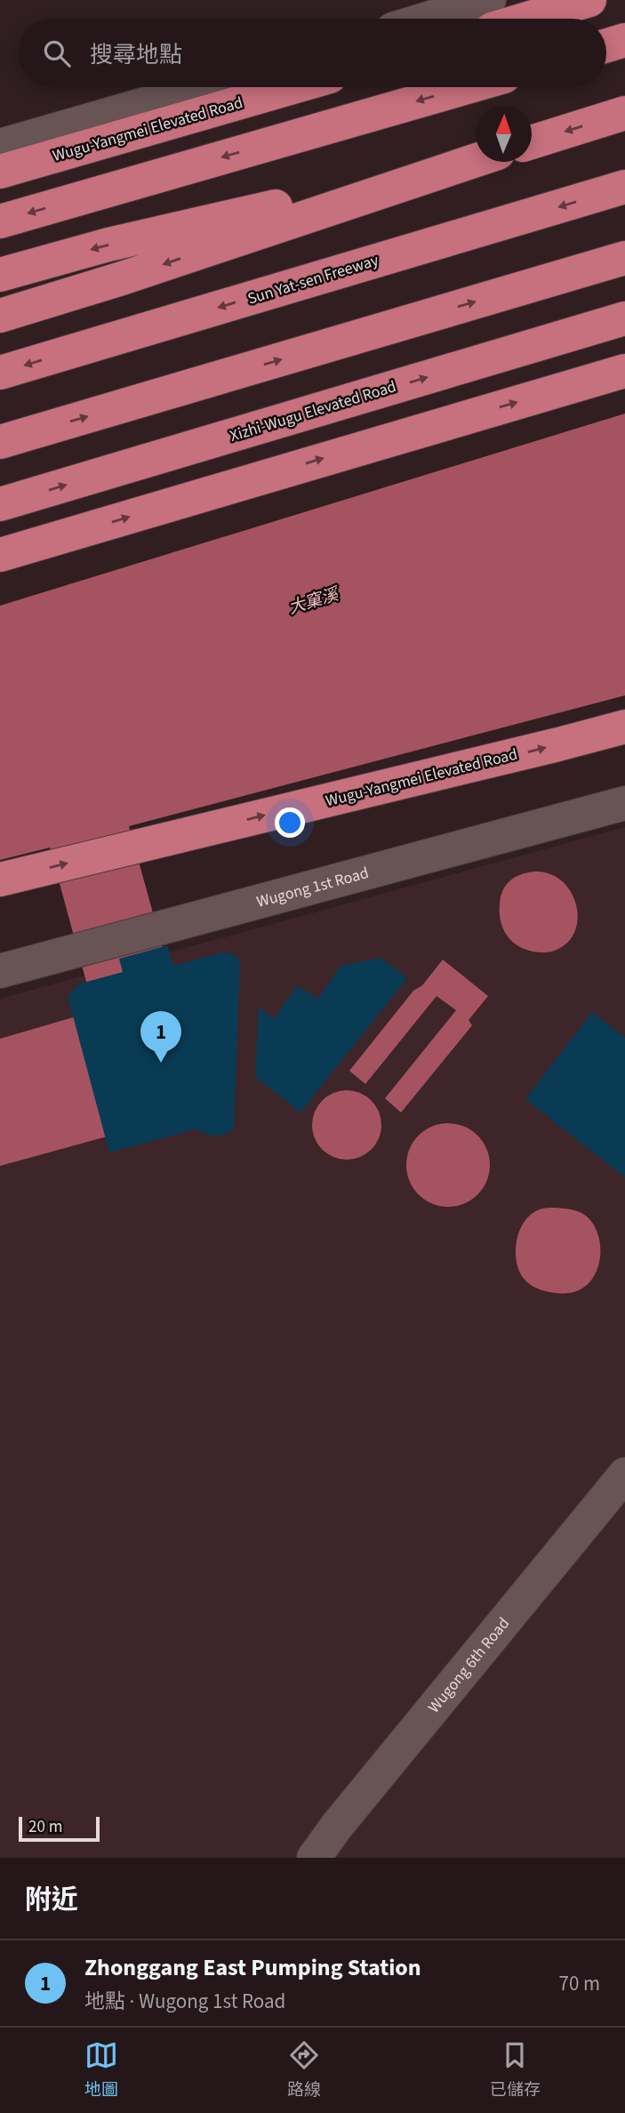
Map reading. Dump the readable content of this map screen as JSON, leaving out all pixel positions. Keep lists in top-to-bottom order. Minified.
{"streets":{"highway":["Wugu-Yangmei Elevated Road","Sun Yat-sen Freeway","Xizhi-Wugu Elevated Road"],"street":["Wugong 1st Road","Wugong 6th Road"]},"one_way":["Wugu-Yangmei Elevated Road"],"water":["大窠溪"],"scale_bar":"20 m","north":"top","page":{"search":"搜尋地點","pins":"1","scale":"20 m","heading":"附近","list":[{"mark":"1","name":"Zhonggang East Pumping Station","note":"地點 · Wugong 1st Road","value":"70 m"}],"nav":["地圖","路線","已儲存"]}}
